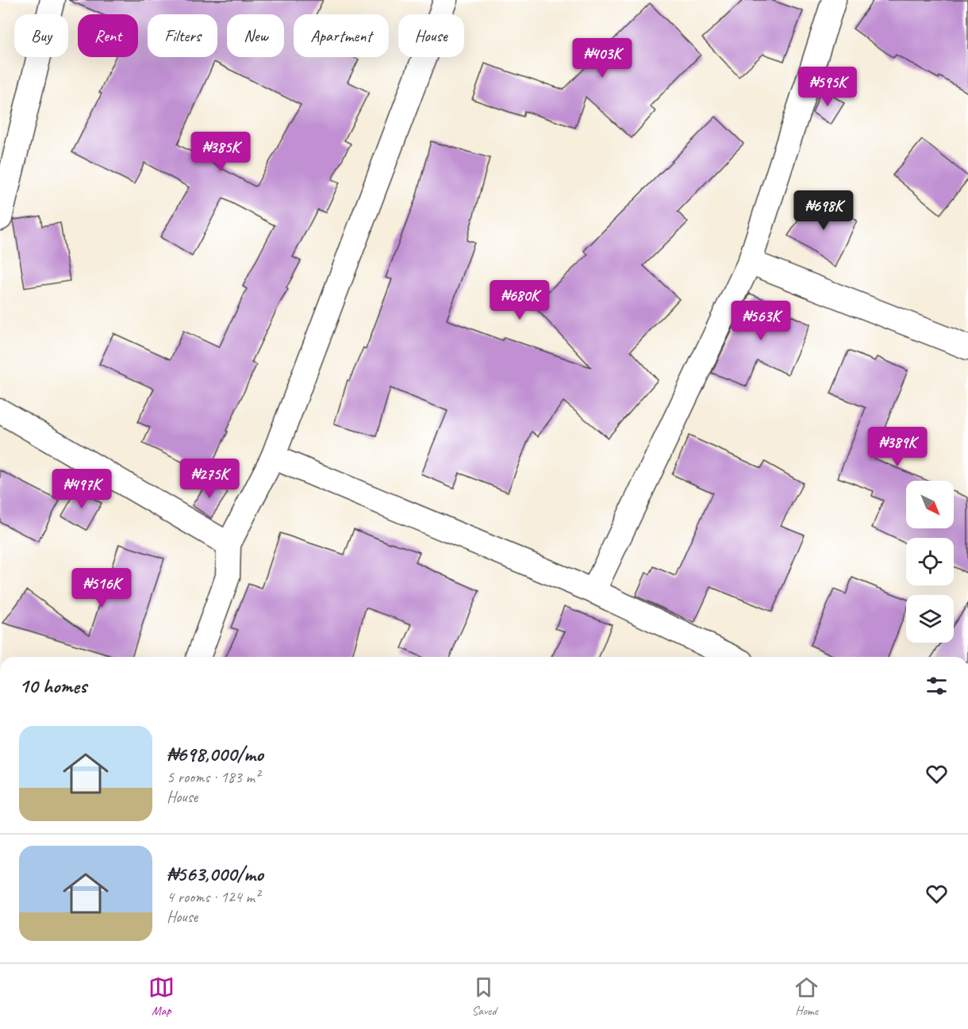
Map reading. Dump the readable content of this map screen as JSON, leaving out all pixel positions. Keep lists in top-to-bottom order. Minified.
{"north":"bottom right","page":{"chip":["Buy","Rent","Filters","New","Apartment","House"],"price":["₦403K","₦595K","₦385K","₦698K","₦680K","₦563K","₦389K","₦275K","₦497K","₦516K"],"heading":"10 homes","list":[{"name":"₦698,000/mo","note":"5 rooms · 183 m² · House"},{"name":"₦563,000/mo","note":"4 rooms · 124 m² · House"}],"tabs":["Map","Saved","Home"]}}
